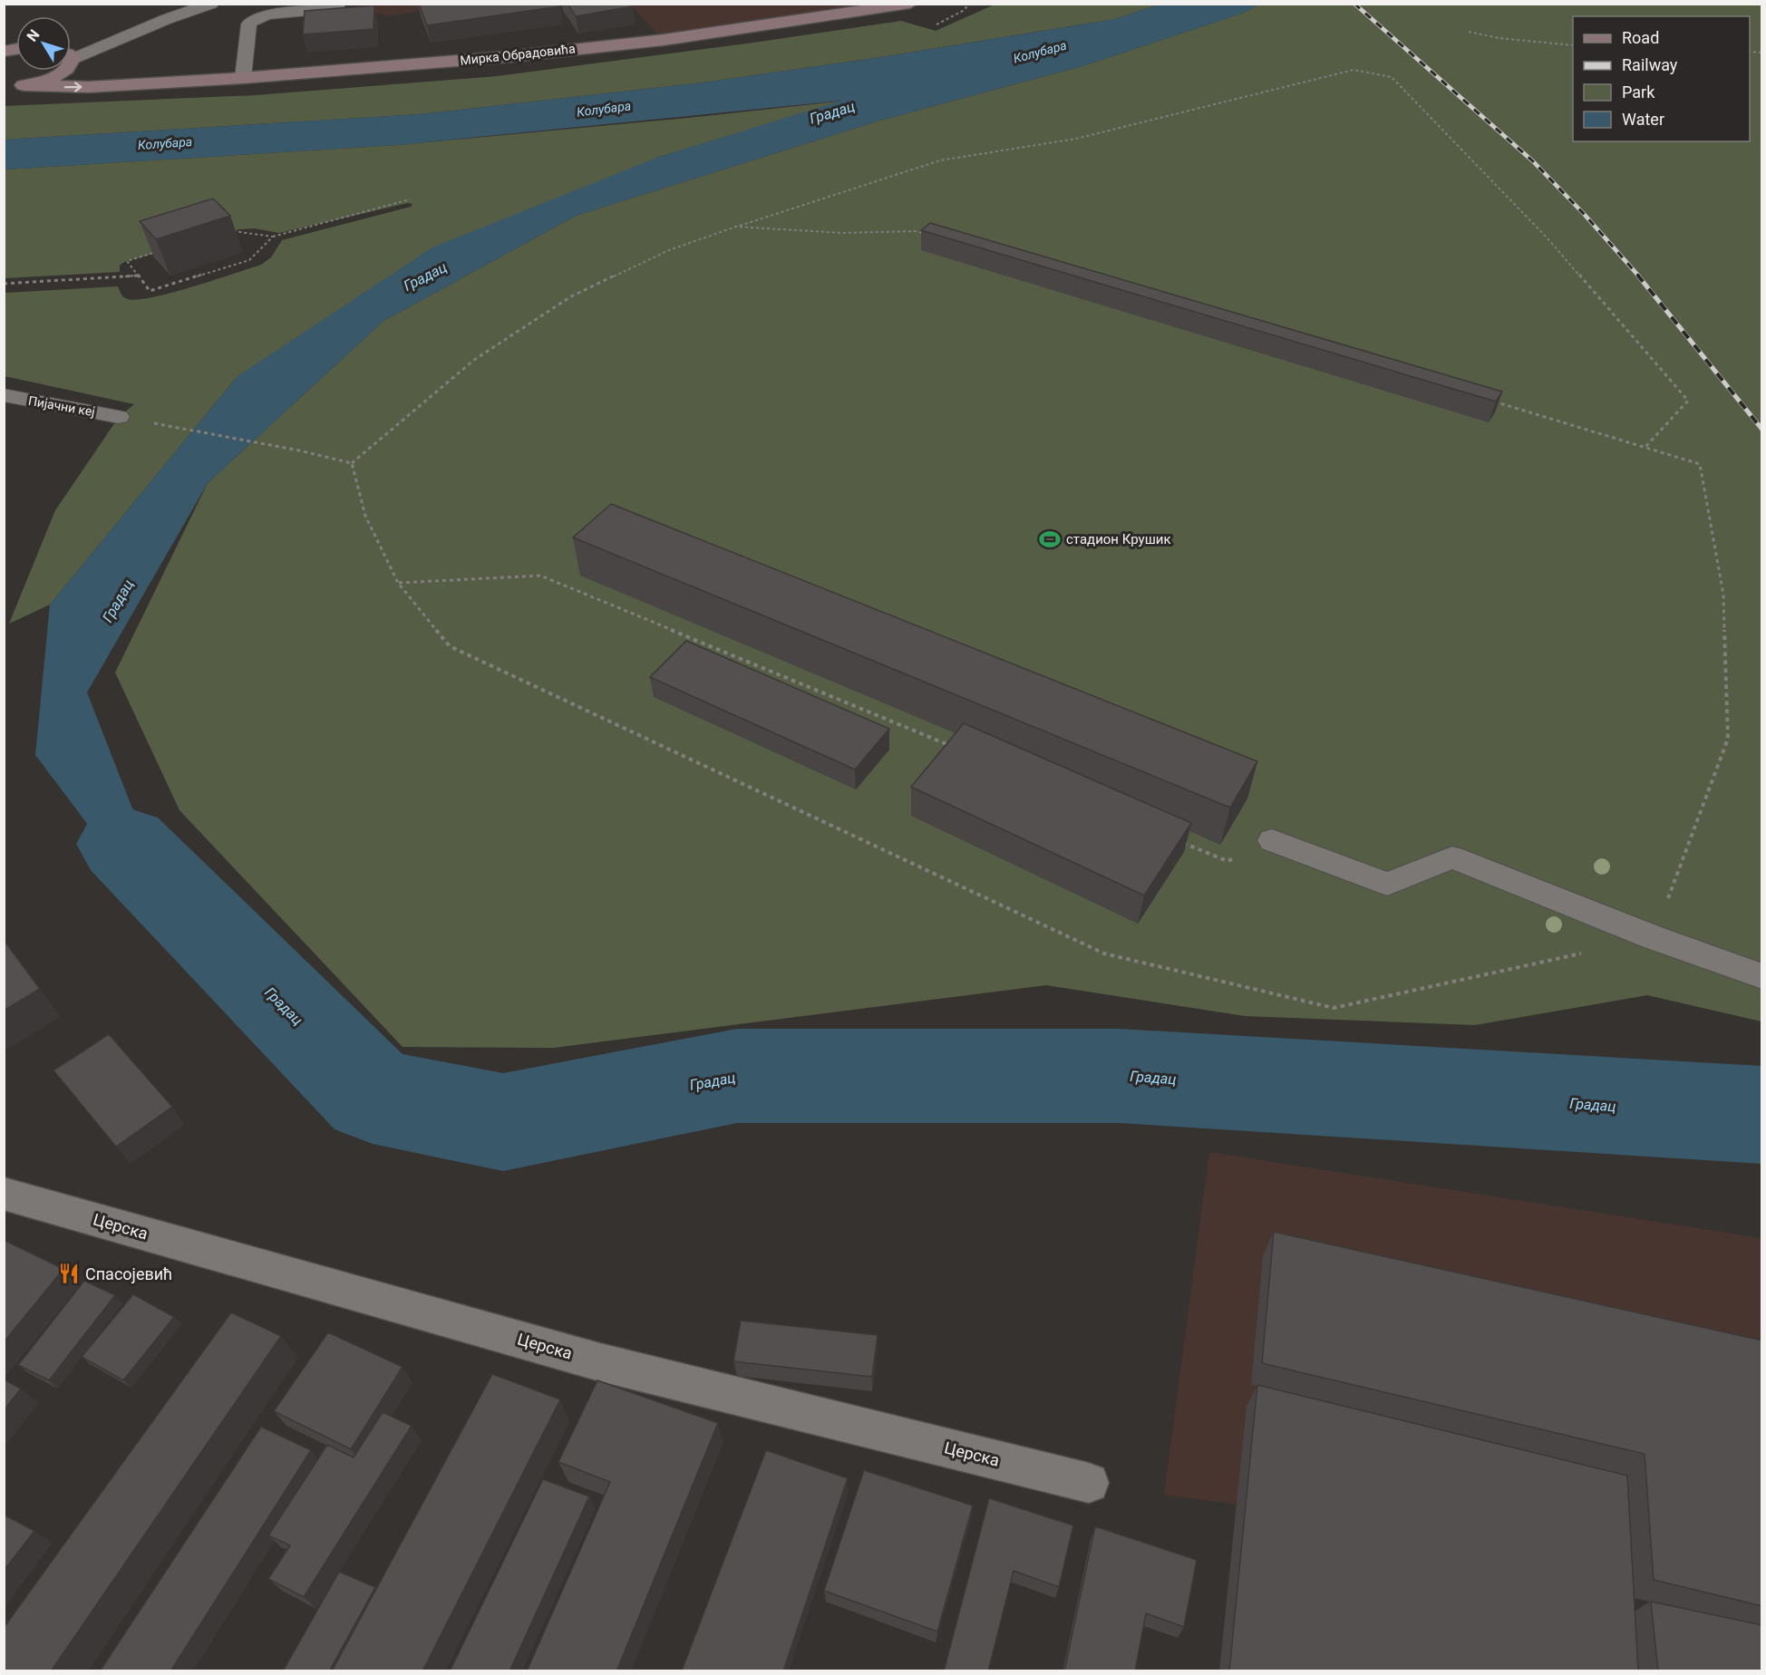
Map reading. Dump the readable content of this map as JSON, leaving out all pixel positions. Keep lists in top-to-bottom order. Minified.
{"streets":{"street":["Мирка Обрадовића","Церска"],"lane":["Пијачни кеј"]},"water":["Колубара","Градац"],"places":{"sports":["стадион Крушик"],"restaurant":["Спасојевић"]},"legend":["Road","Railway","Park","Water"],"north":"top left"}
